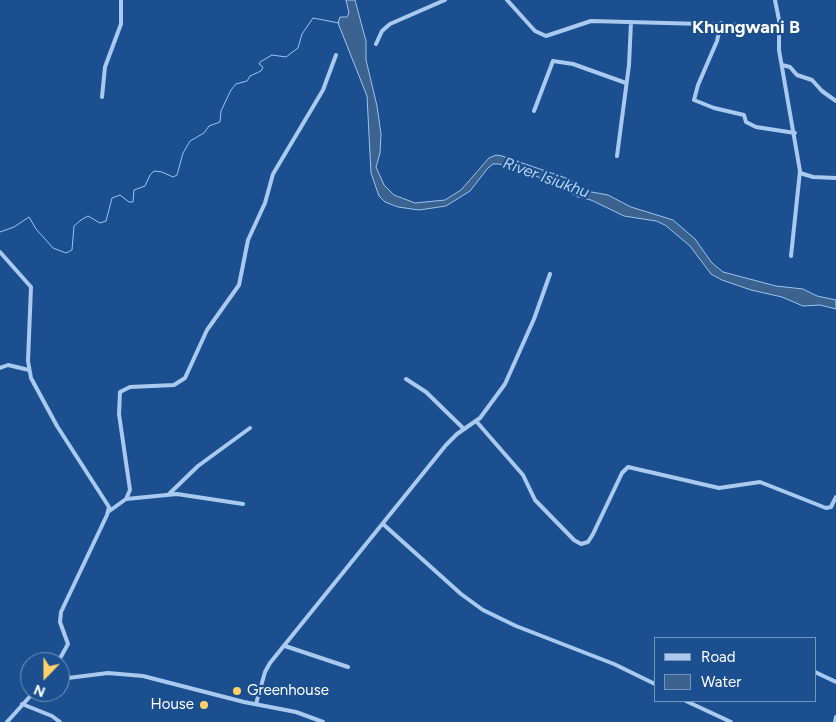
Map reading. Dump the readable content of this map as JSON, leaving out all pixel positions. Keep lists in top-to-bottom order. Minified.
{"districts":["Khungwani B"],"water":["River Isiukhu"],"places":["Greenhouse","House"],"legend":["Road","Water"],"north":"bottom"}
